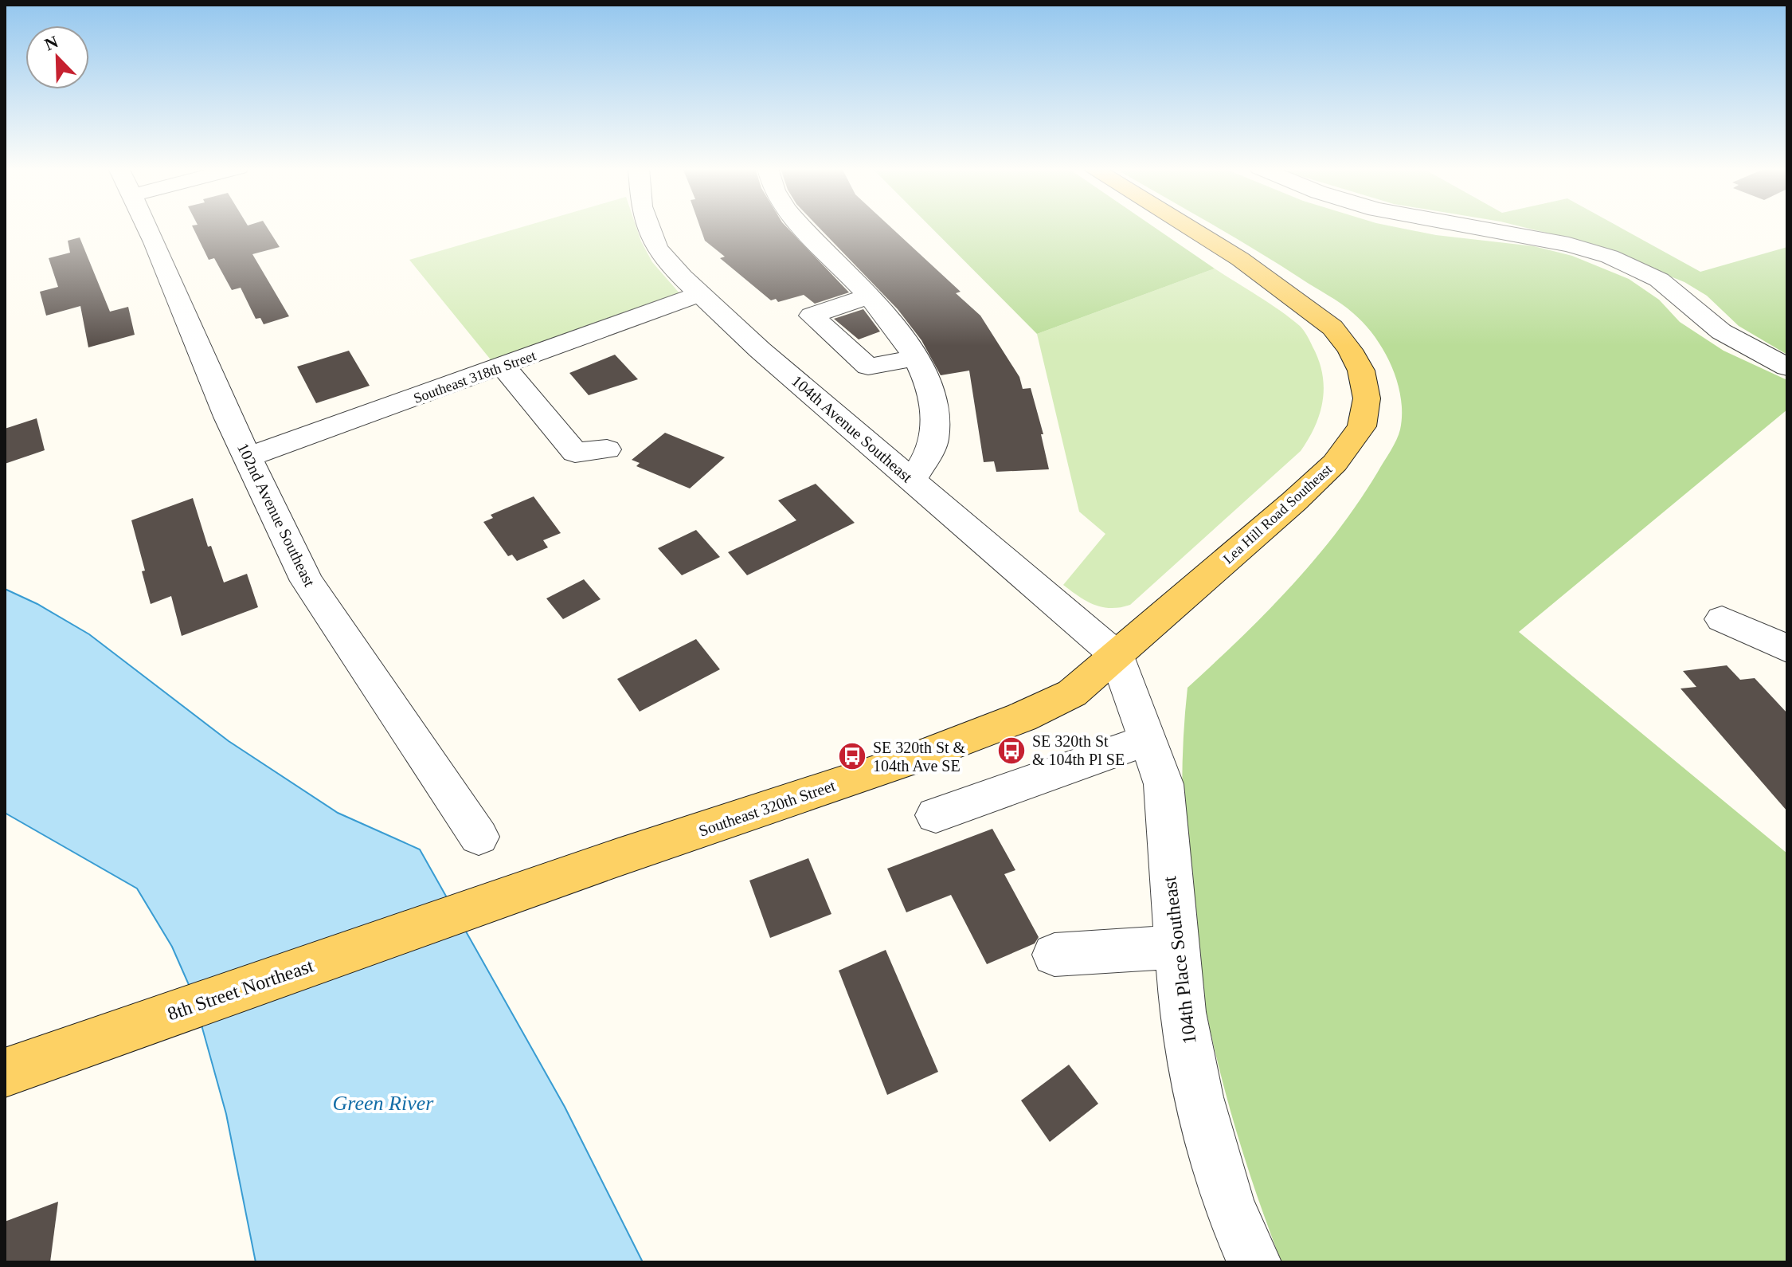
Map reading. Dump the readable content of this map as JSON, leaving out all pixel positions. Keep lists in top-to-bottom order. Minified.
{"streets":{"main road":["Lea Hill Road Southeast","Southeast 320th Street","8th Street Northeast"],"street":["Southeast 318th Street","104th Avenue Southeast","102nd Avenue Southeast","104th Place Southeast"]},"crossings":[["Southeast 318th Street","104th Avenue Southeast"],["Southeast 318th Street","102nd Avenue Southeast"],["104th Avenue Southeast","Lea Hill Road Southeast"],["104th Avenue Southeast","Southeast 320th Street"],["104th Avenue Southeast","104th Place Southeast"],["Lea Hill Road Southeast","Southeast 320th Street"],["Lea Hill Road Southeast","104th Place Southeast"],["Southeast 320th Street","104th Place Southeast"],["Southeast 320th Street","8th Street Northeast"]],"water":["Green River"],"places":{"bus stop":["SE 320th St & 104th Pl SE","SE 320th St & 104th Ave SE"]},"north":"top left"}
